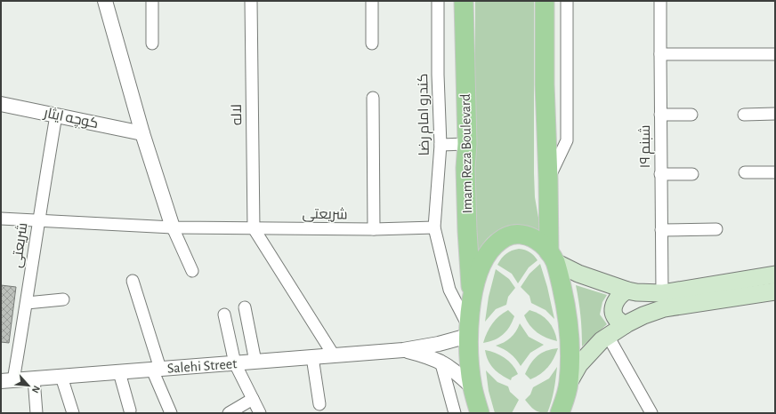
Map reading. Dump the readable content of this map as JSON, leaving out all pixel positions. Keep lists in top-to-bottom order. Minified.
{"streets":{"main road":["Imam Reza Boulevard"],"street":["لاله","کندرو امام رضا","کوچه ایثار","شبنم ۱۹","شریعتی","Salehi Street"]},"crossings":[["لاله","شریعتی"],["کندرو امام رضا","شریعتی"],["کوچه ایثار","شریعتی"],["شریعتی","Salehi Street"]],"north":"bottom right"}
